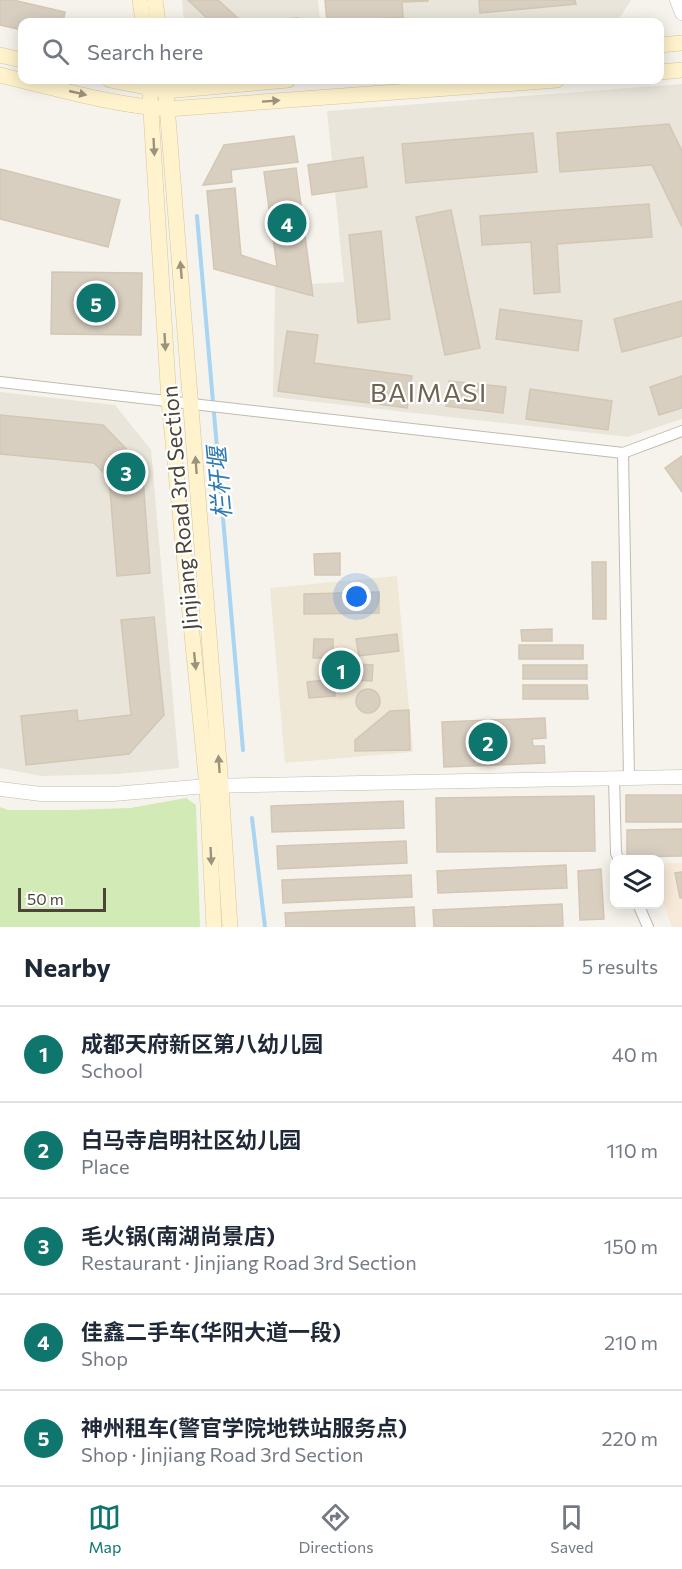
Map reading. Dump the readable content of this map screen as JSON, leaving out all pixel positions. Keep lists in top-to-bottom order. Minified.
{"streets":{"main road":["Jinjiang Road 3rd Section"]},"districts":["BAIMASI"],"water":["栏杆堰"],"scale_bar":"50 m","page":{"search":"Search here","pins":["4","5","3","1","2"],"scale":"50 m","heading":["Nearby","5 results"],"list":[{"mark":"1","name":"成都天府新区第八幼儿园","note":"School","value":"40 m"},{"mark":"2","name":"白马寺启明社区幼儿园","note":"Place","value":"110 m"},{"mark":"3","name":"毛火锅(南湖尚景店)","note":"Restaurant · Jinjiang Road 3rd Section","value":"150 m"},{"mark":"4","name":"佳鑫二手车(华阳大道一段)","note":"Shop","value":"210 m"},{"mark":"5","name":"神州租车(警官学院地铁站服务点)","note":"Shop · Jinjiang Road 3rd Section","value":"220 m"}],"nav":["Map","Directions","Saved"]}}
